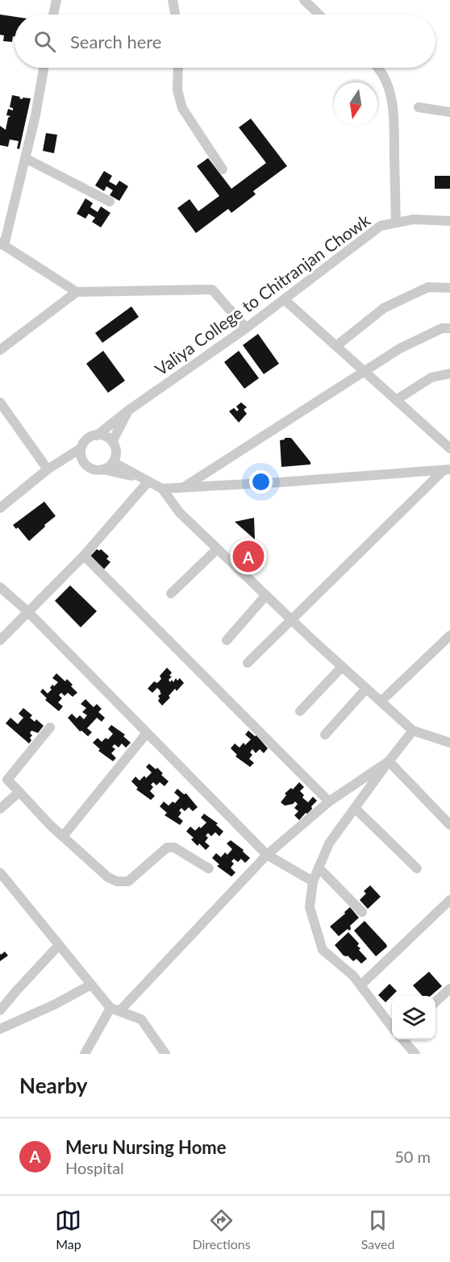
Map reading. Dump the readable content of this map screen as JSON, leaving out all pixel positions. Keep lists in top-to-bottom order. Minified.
{"streets":{"street":["Valiya College to Chitranjan Chowk"]},"north":"bottom","page":{"search":"Search here","pins":"A","heading":"Nearby","list":[{"mark":"A","name":"Meru Nursing Home","note":"Hospital","value":"50 m"}],"nav":["Map","Directions","Saved"]}}
